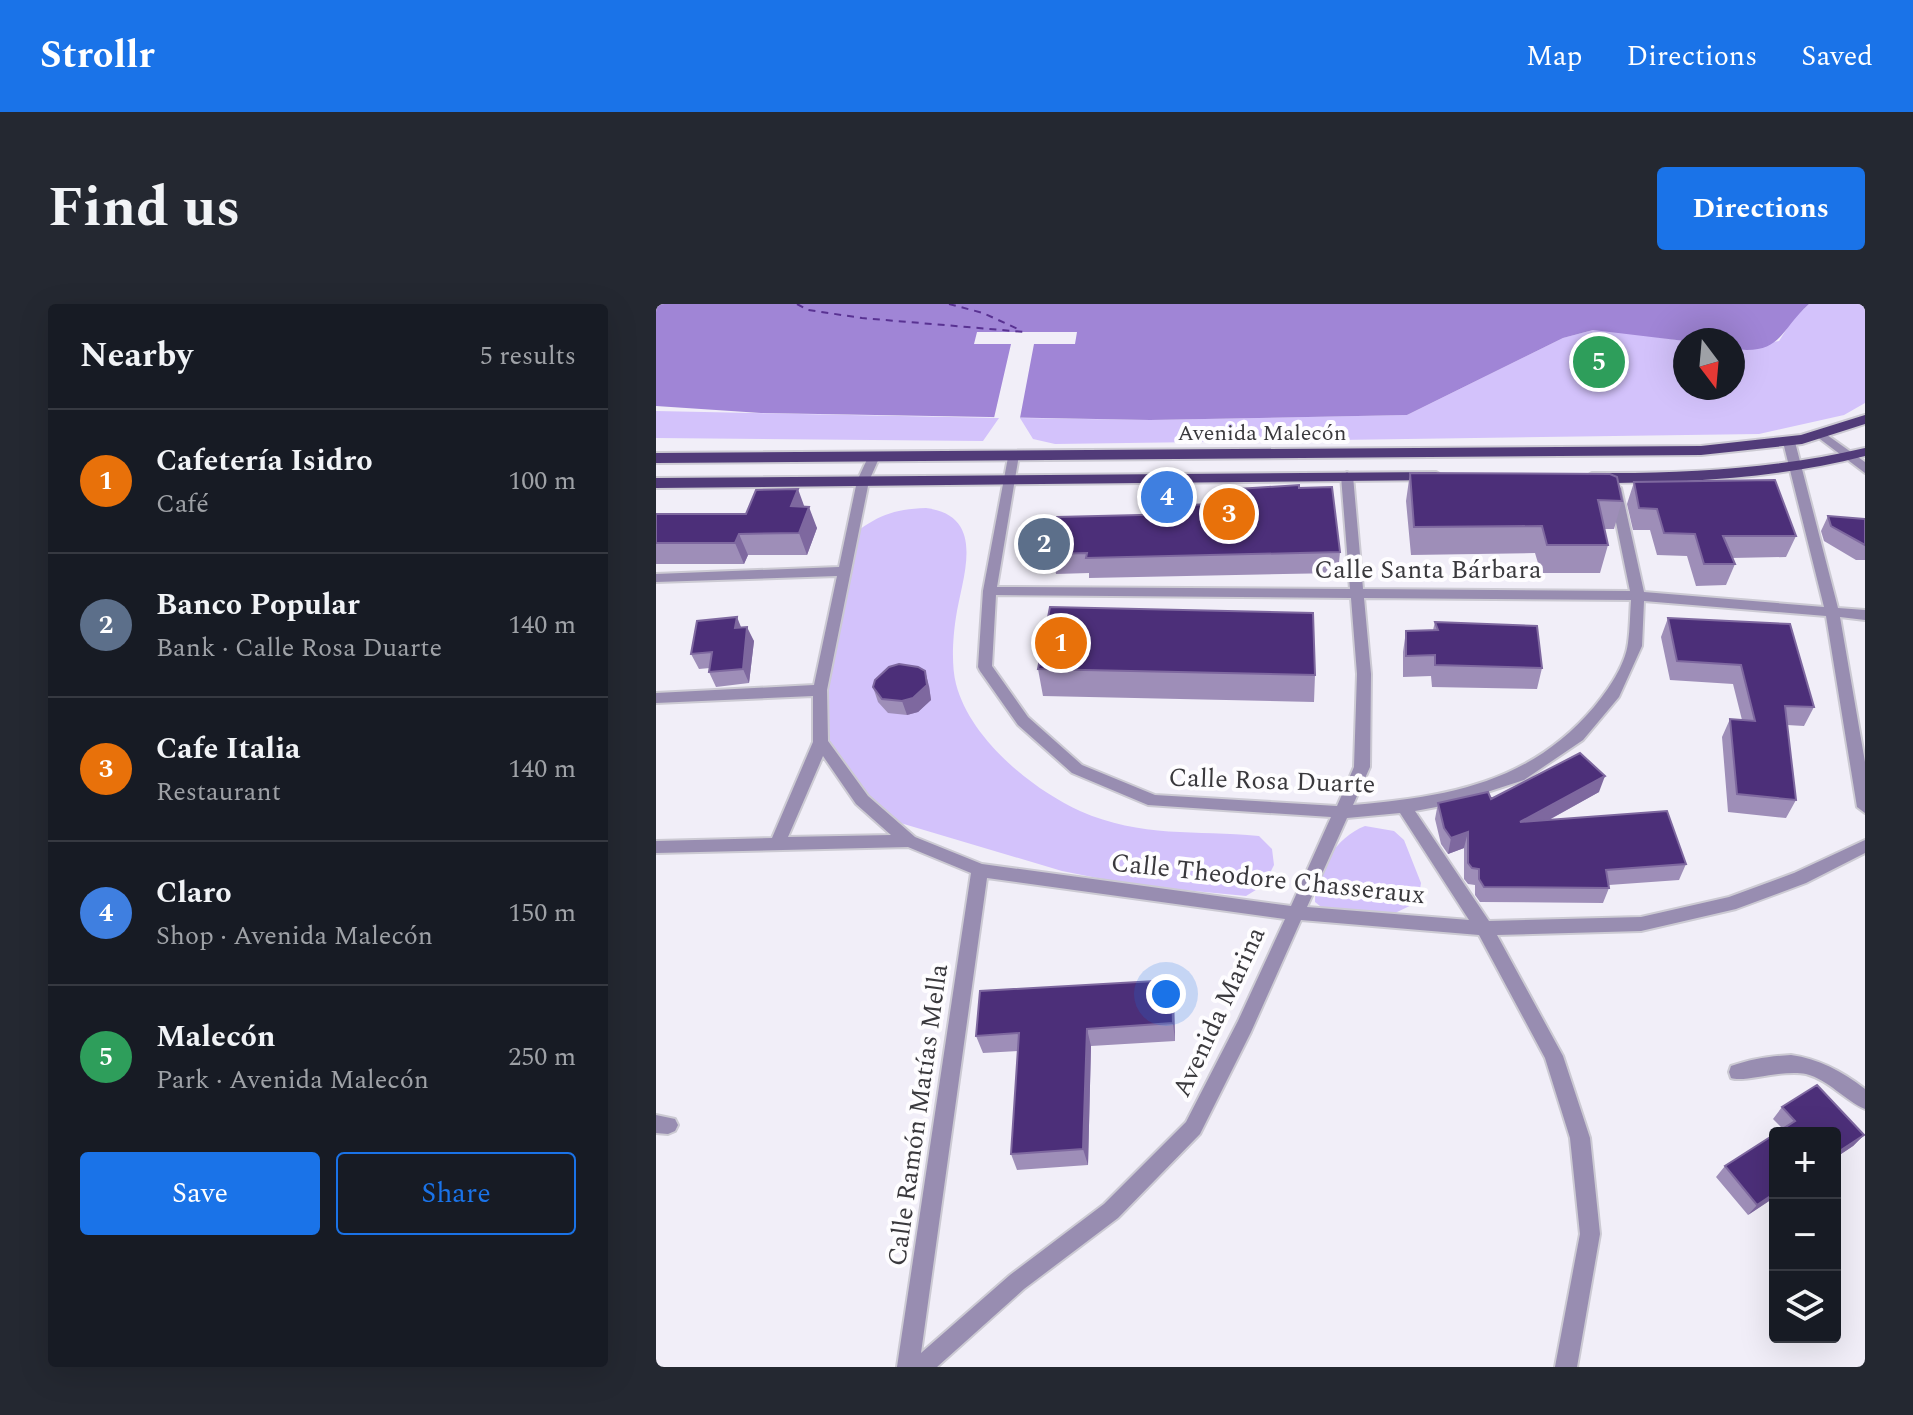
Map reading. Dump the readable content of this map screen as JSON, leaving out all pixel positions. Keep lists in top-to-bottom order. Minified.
{"streets":{"main road":["Avenida Malecón"],"street":["Calle Santa Bárbara","Calle Rosa Duarte","Calle Theodore Chasseraux","Avenida Marina","Calle Ramón Matías Mella"]},"crossings":[["Avenida Malecón","Calle Rosa Duarte"],["Avenida Malecón","Avenida Marina"],["Calle Santa Bárbara","Calle Rosa Duarte"],["Calle Santa Bárbara","Avenida Marina"],["Calle Rosa Duarte","Avenida Marina"],["Calle Theodore Chasseraux","Avenida Marina"],["Calle Theodore Chasseraux","Calle Ramón Matías Mella"]],"north":"bottom","page":{"header":"Strollr","nav":["Map","Directions","Saved"],"title":"Find us","buttons":["Directions",["Save","Share"]],"heading":["Nearby","5 results"],"pins":["5","4","3","2","1"],"list":[{"mark":"1","name":"Cafetería Isidro","note":"Café","value":"100 m"},{"mark":"2","name":"Banco Popular","note":"Bank · Calle Rosa Duarte","value":"140 m"},{"mark":"3","name":"Cafe Italia","note":"Restaurant","value":"140 m"},{"mark":"4","name":"Claro","note":"Shop · Avenida Malecón","value":"150 m"},{"mark":"5","name":"Malecón","note":"Park · Avenida Malecón","value":"250 m"}],"map_buttons":["+","−"]}}
